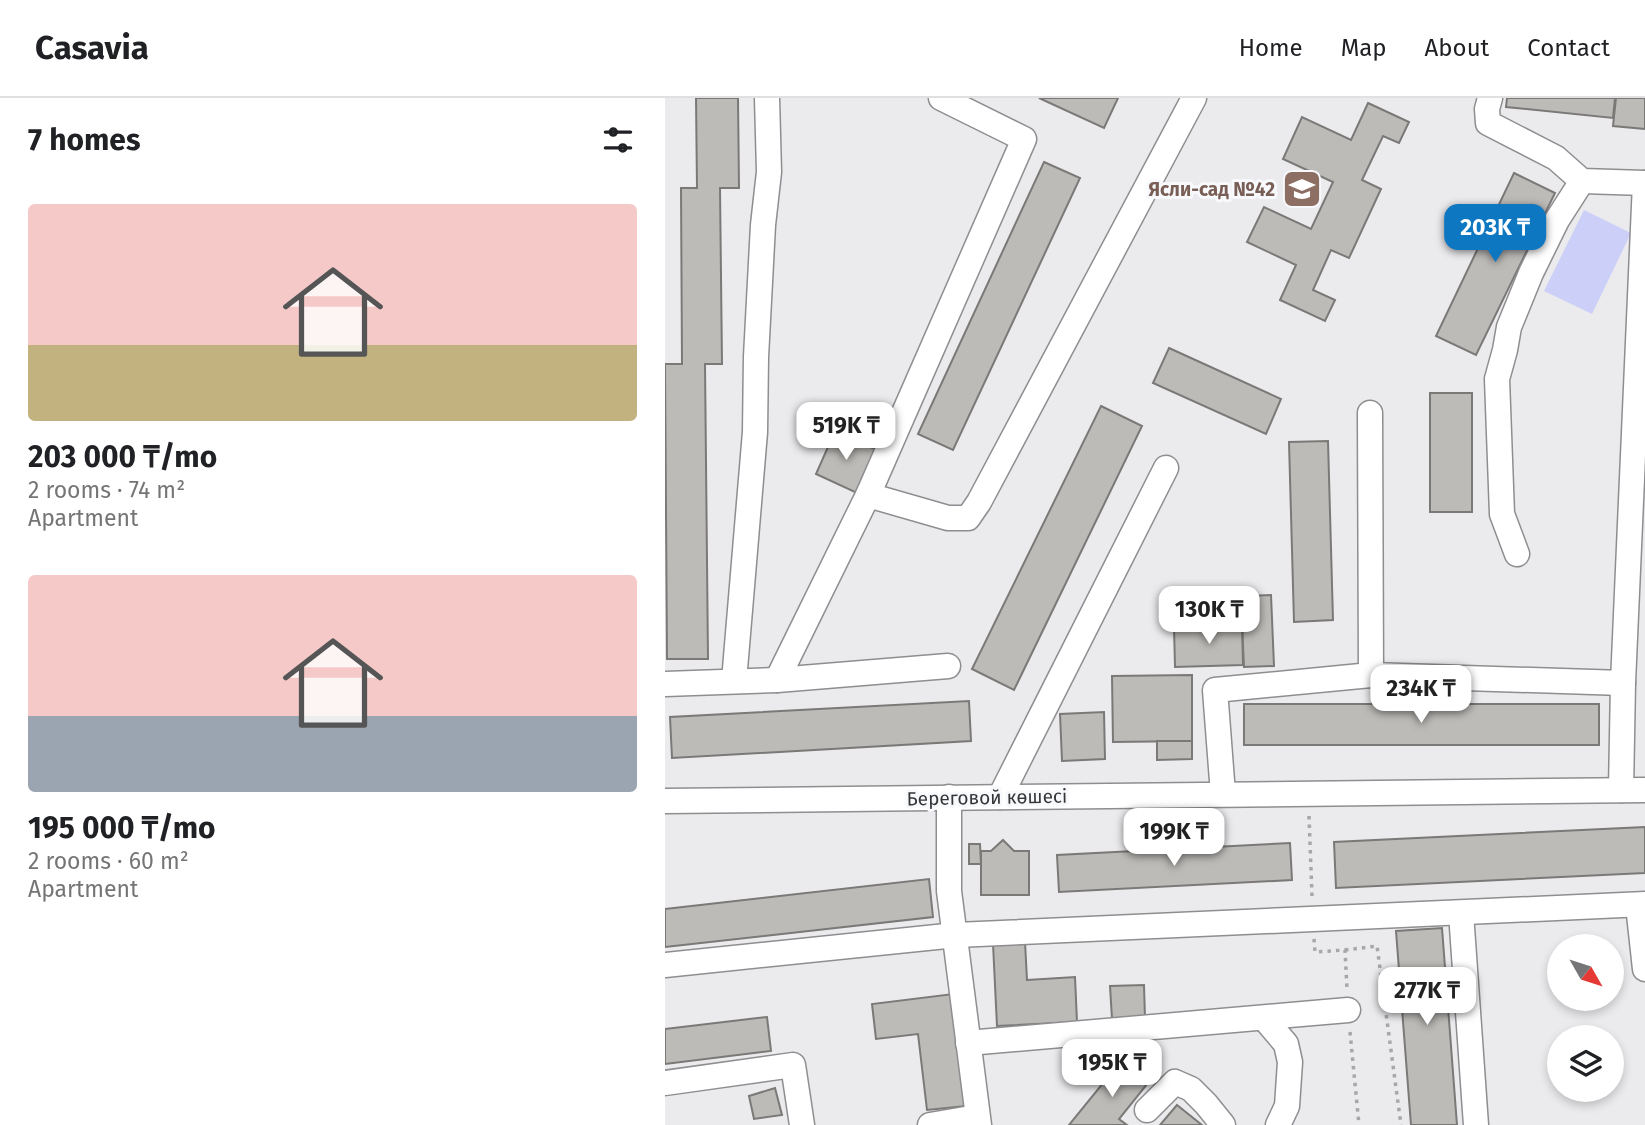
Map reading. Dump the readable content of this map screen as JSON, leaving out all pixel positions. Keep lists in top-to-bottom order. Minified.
{"streets":{"street":["Береговой көшесі"]},"places":{"school or university":["Ясли-сад №42"]},"north":"bottom right","page":{"header":"Casavia","nav":["Home","Map","About","Contact"],"heading":"7 homes","list":[{"name":"203 000 ₸/mo","note":"2 rooms · 74 m² · Apartment"},{"name":"195 000 ₸/mo","note":"2 rooms · 60 m² · Apartment"}],"price":["203K ₸","519K ₸","130K ₸","234K ₸","199K ₸","277K ₸","195K ₸"]}}
